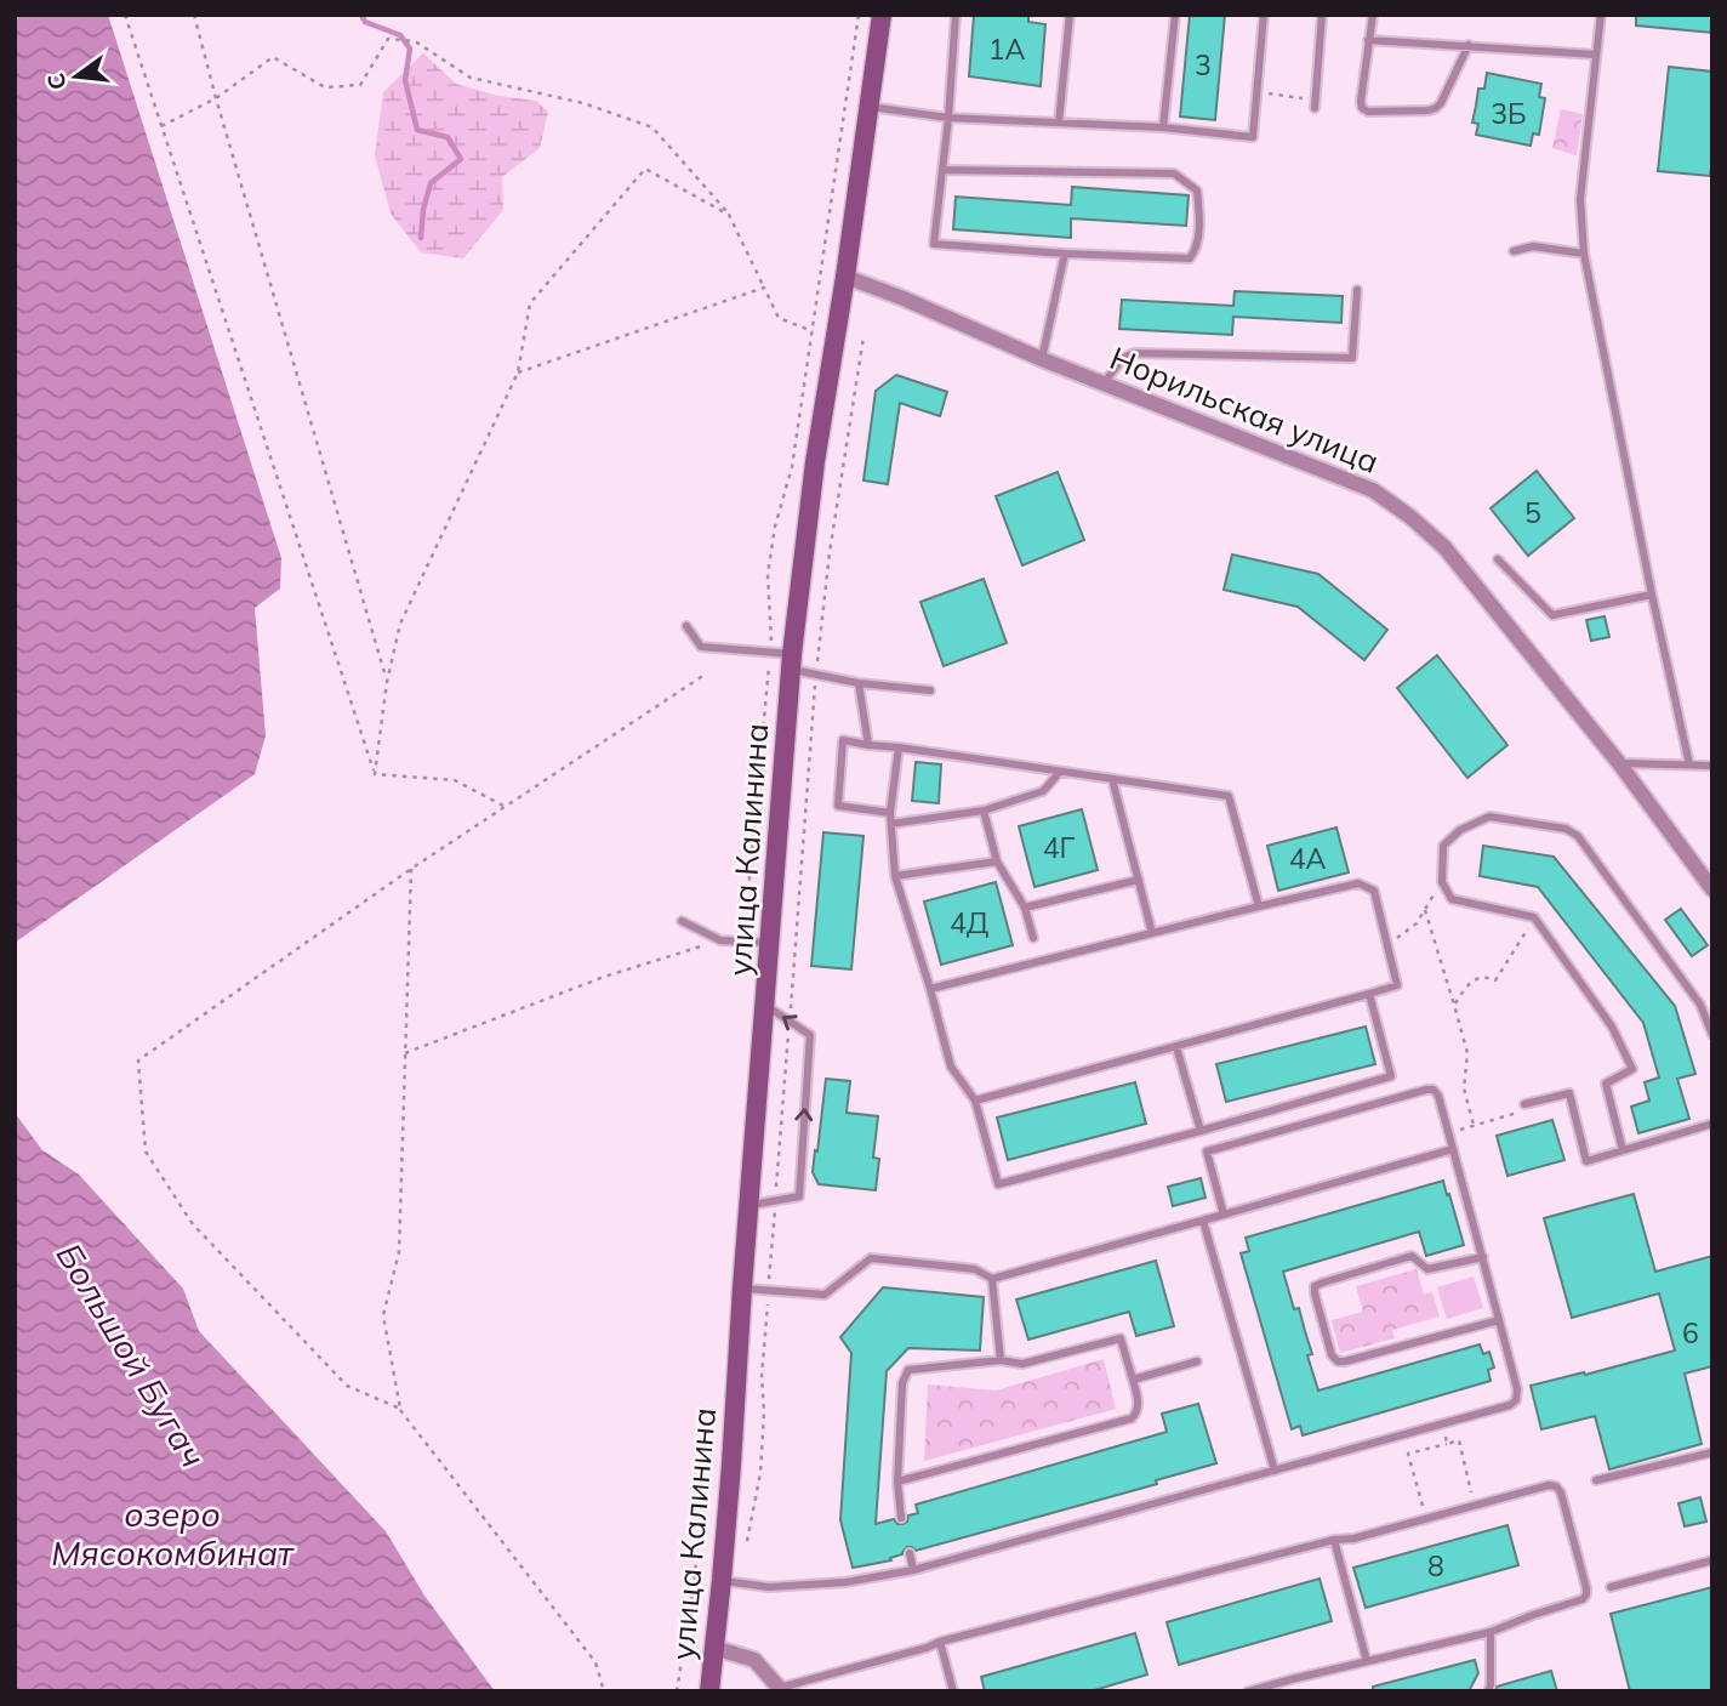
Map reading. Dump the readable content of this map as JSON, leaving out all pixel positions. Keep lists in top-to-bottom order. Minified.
{"streets":{"main road":["улица Калинина"],"street":["Норильская улица"]},"crossings":[["Норильская улица","улица Калинина"]],"water":["Большой Бугач","озеро Мясокомбинат"],"house_numbers":["1А","3","3Б","5","4Г","4А","4Д","6","8"],"north":"left"}
